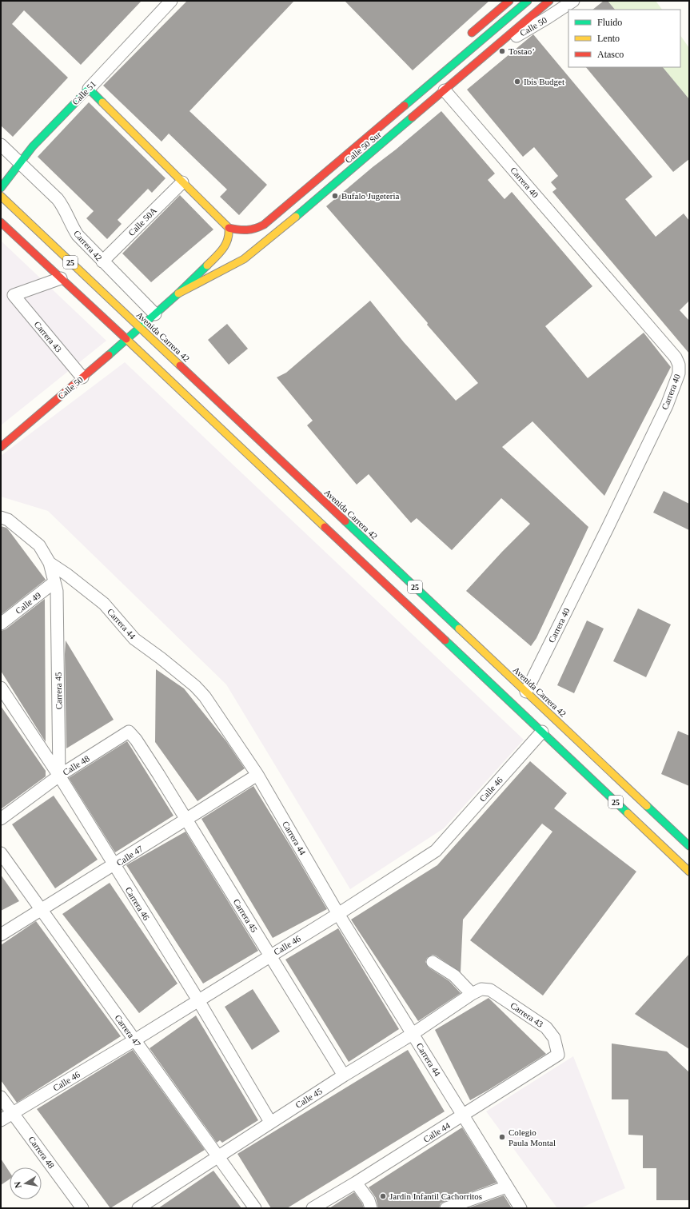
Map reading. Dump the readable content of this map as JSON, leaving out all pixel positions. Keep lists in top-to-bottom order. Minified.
{"streets":{"main road":["Calle 50","Calle 51","Calle 50 Sur","25","Avenida Carrera 42"],"street":["Carrera 40","Calle 50A","Carrera 42","Carrera 43","Calle 49","Carrera 44","Carrera 45","Calle 48","Calle 46","Calle 47","Carrera 46","Carrera 47","Calle 45","Calle 44","Carrera 48"]},"crossings":[["Calle 50","Calle 50 Sur"],["Calle 50","25"],["Calle 50","Carrera 43"],["Calle 50","Avenida Carrera 42"],["Calle 51","Carrera 42"],["Calle 50 Sur","Carrera 40"],["Calle 50 Sur","Carrera 42"],["Calle 50 Sur","Avenida Carrera 42"],["Carrera 40","Avenida Carrera 42"],["Calle 50A","Carrera 42"],["25","Carrera 43"],["25","Calle 46"],["Carrera 43","Calle 45"],["Carrera 43","Calle 44"],["Calle 49","Carrera 45"],["Carrera 44","Carrera 45"],["Carrera 44","Calle 46"],["Carrera 44","Calle 47"],["Carrera 44","Calle 45"],["Carrera 44","Calle 44"],["Carrera 45","Calle 48"],["Carrera 45","Calle 46"],["Carrera 45","Calle 47"],["Carrera 45","Carrera 46"],["Carrera 45","Calle 45"],["Calle 48","Carrera 46"],["Calle 46","Carrera 46"],["Calle 46","Carrera 47"],["Calle 46","Carrera 48"],["Calle 47","Carrera 46"],["Calle 47","Carrera 47"],["Carrera 46","Calle 45"],["Carrera 47","Calle 45"]],"places":["Tostao’","Ibis Budget","Bufalo Jugeteria","Colegio Paula Montal","Jardin Infantil Cachorritos"],"legend":["Fluido","Lento","Atasco"],"north":"left"}
